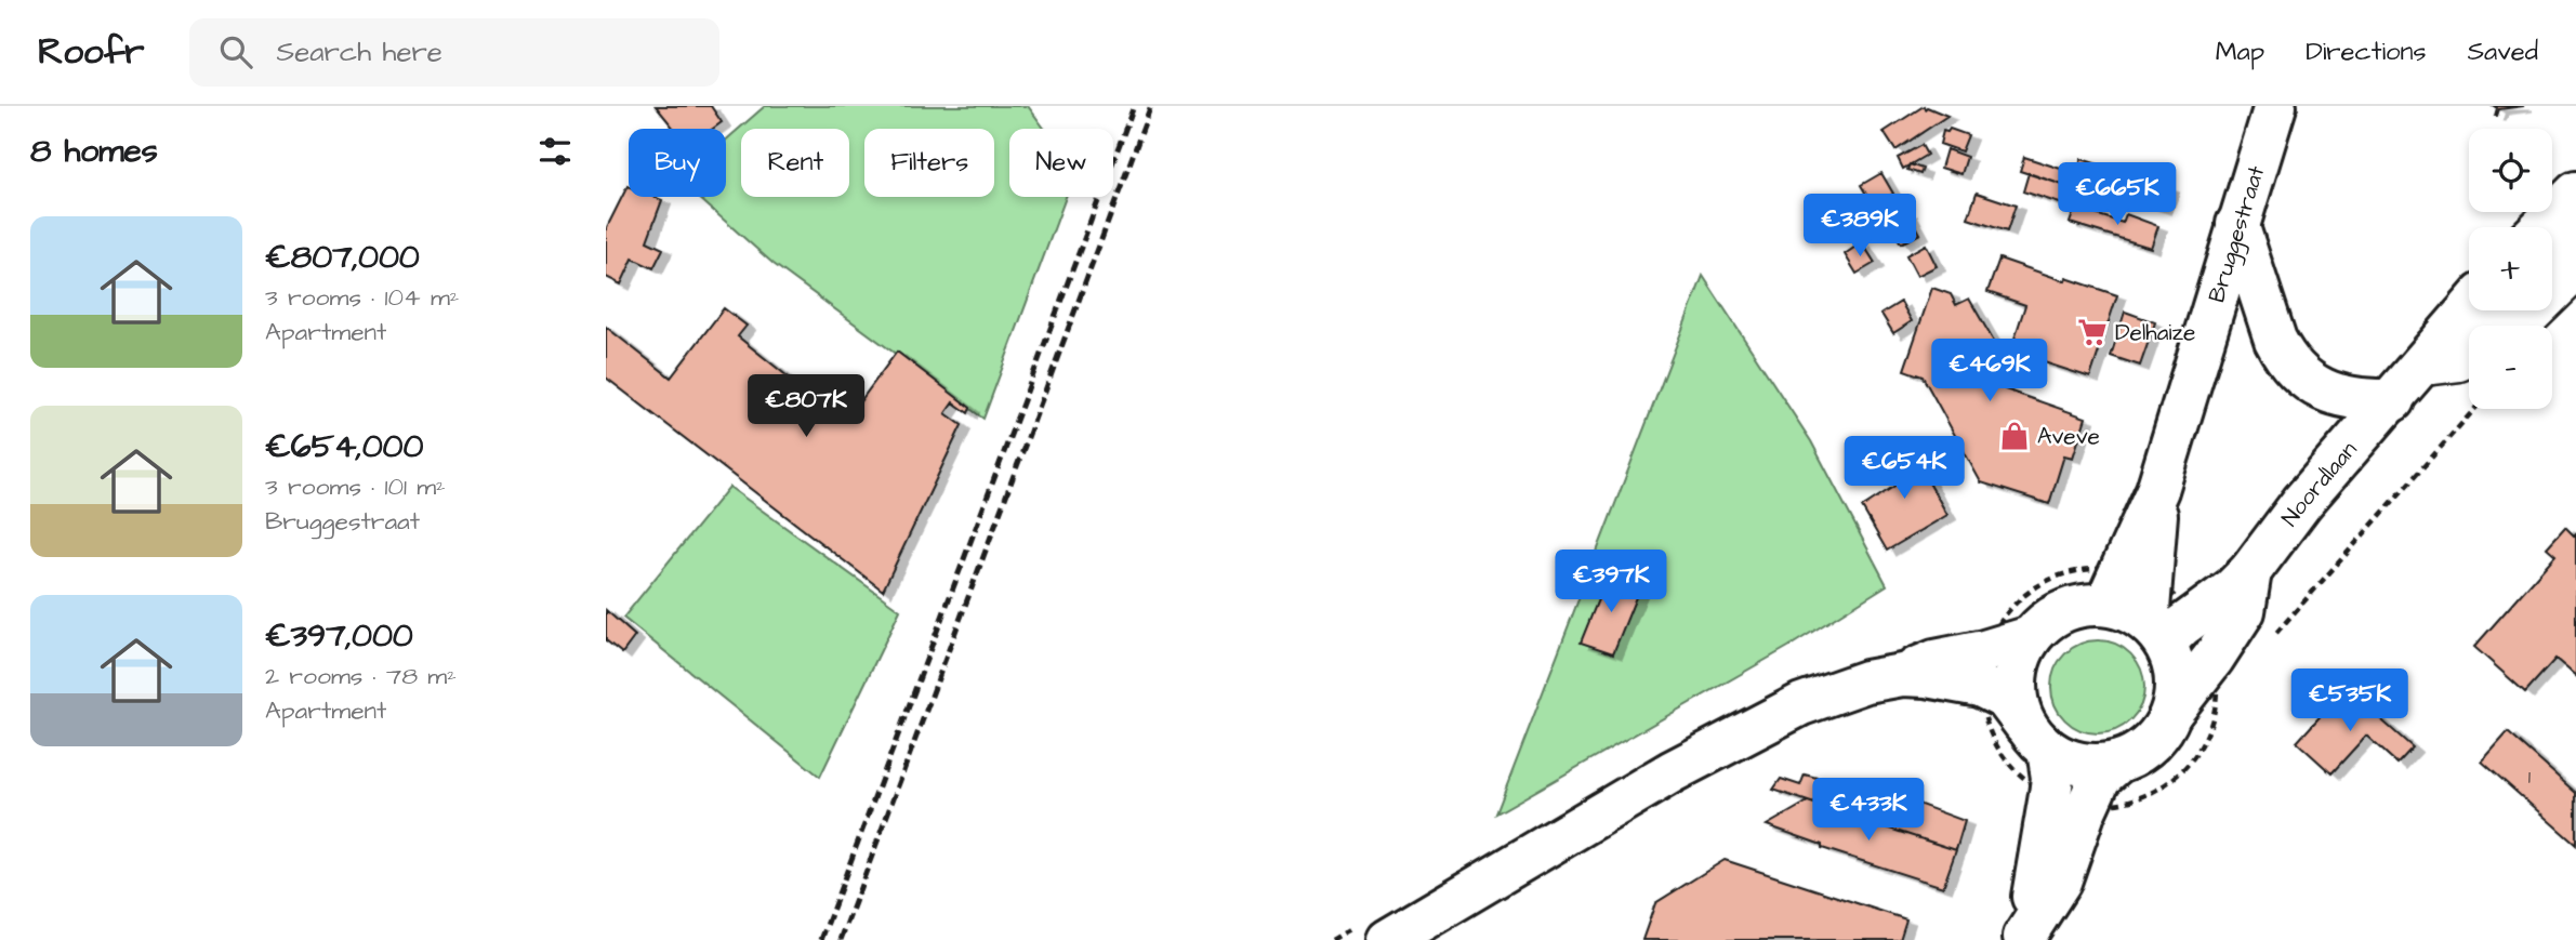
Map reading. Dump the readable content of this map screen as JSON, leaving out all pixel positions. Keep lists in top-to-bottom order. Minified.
{"streets":{"main road":["Bruggestraat","Noordlaan"]},"crossings":[["Bruggestraat","Noordlaan"]],"places":{"supermarket":["Delhaize"],"shop":["Aveve"]},"house_numbers":["1"],"page":{"header":"Roofr","search":"Search here","nav":["Map","Directions","Saved"],"heading":"8 homes","map_buttons":["+","−"],"chip":["Buy","Rent","Filters","New"],"price":["€665K","€389K","€469K","€807K","€654K","€397K","€535K","€433K"],"list":[{"name":"€807,000","note":"3 rooms · 104 m² · Apartment"},{"name":"€654,000","note":"3 rooms · 101 m² · Bruggestraat"},{"name":"€397,000","note":"2 rooms · 78 m² · Apartment"}]}}
